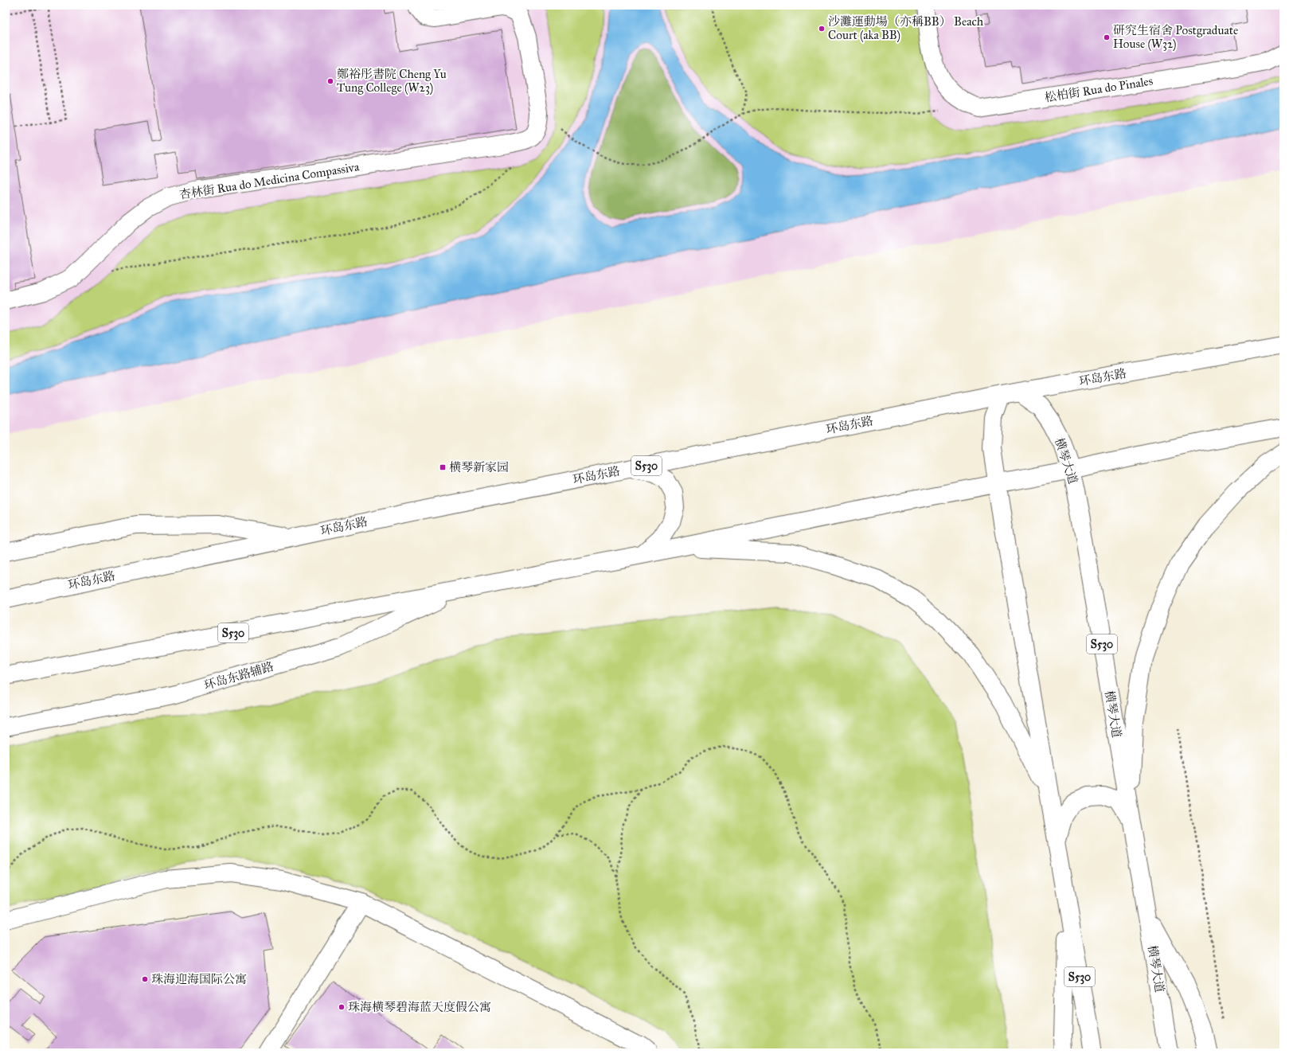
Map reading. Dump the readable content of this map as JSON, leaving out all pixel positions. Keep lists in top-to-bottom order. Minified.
{"streets":{"main road":["松柏街 Rua do Pinales","杏林街 Rua do Medicina Compassiva","环岛东路","横琴大道","S530","环岛东路辅路"]},"crossings":[["环岛东路","横琴大道"],["环岛东路","S530"],["横琴大道","S530"],["S530","环岛东路辅路"]],"places":{"other":["沙灘運動場（亦稱BB） Beach Court (aka BB)","研究生宿舍 Postgraduate House (W32)","鄭裕彤書院 Cheng Yu Tung College (W23)","珠海迎海国际公寓","珠海横琴碧海蓝天度假公寓"],"transit":["横琴新家园"]}}
